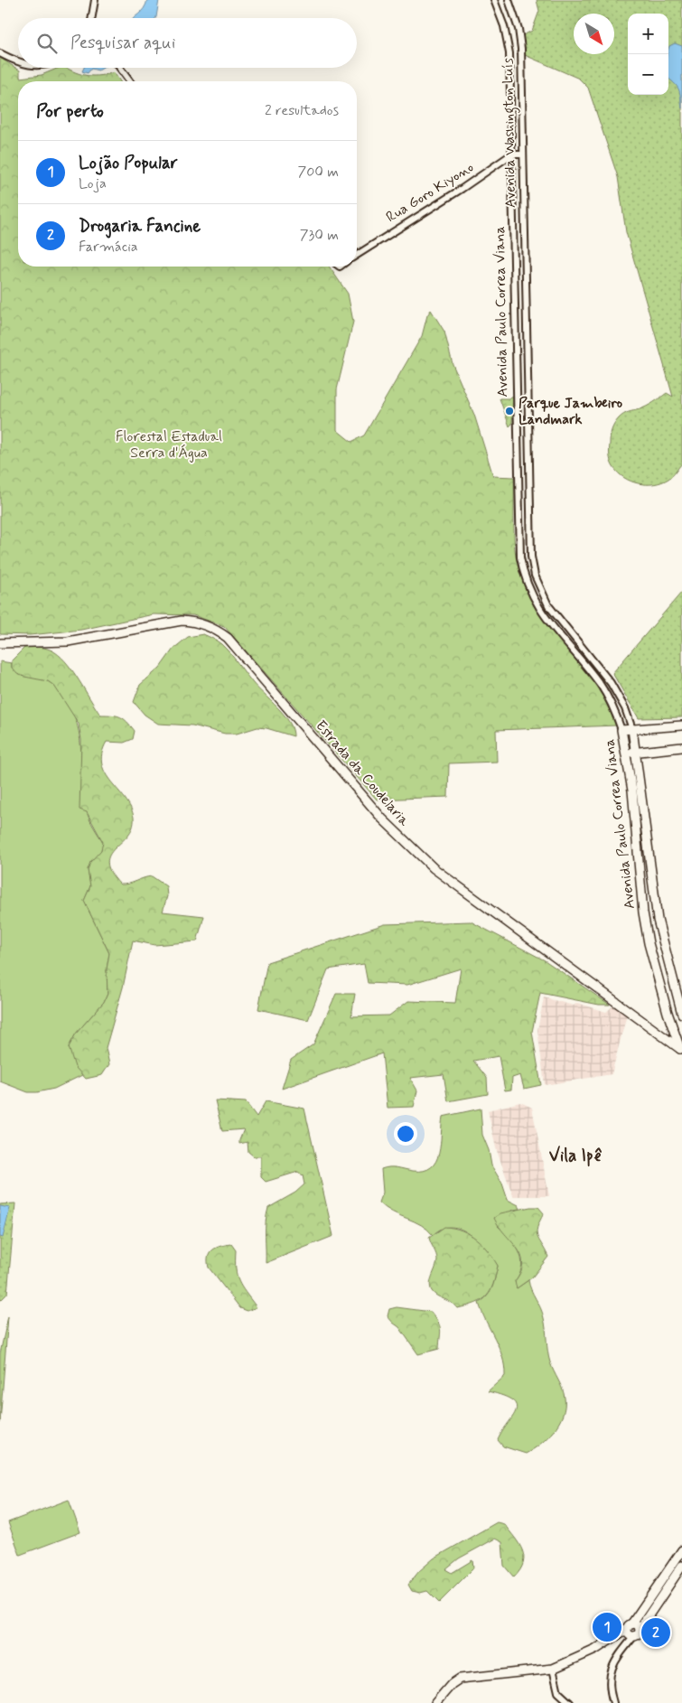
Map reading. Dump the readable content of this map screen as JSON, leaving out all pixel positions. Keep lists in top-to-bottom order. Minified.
{"streets":{"main road":["Avenida Paulo Correa Viana","Estrada da Coudelaria"],"street":["Avenida Washington Luís","Rua Goro Kiyono"]},"crossings":[["Rua Goro Kiyono","Avenida Paulo Correa Viana"],["Avenida Paulo Correa Viana","Estrada da Coudelaria"]],"districts":["Vila Ipê"],"parks":["Florestal Estadual Serra d'Água"],"places":["Parque Jambeiro Landmark"],"north":"bottom right","page":{"map_buttons":["+","−"],"search":"Pesquisar aqui","heading":["Por perto","2 resultados"],"list":[{"mark":"1","name":"Lojão Popular","note":"Loja","value":"700 m"},{"mark":"2","name":"Drogaria Fancine","note":"Farmácia","value":"730 m"}],"pins":["1","2"]}}
